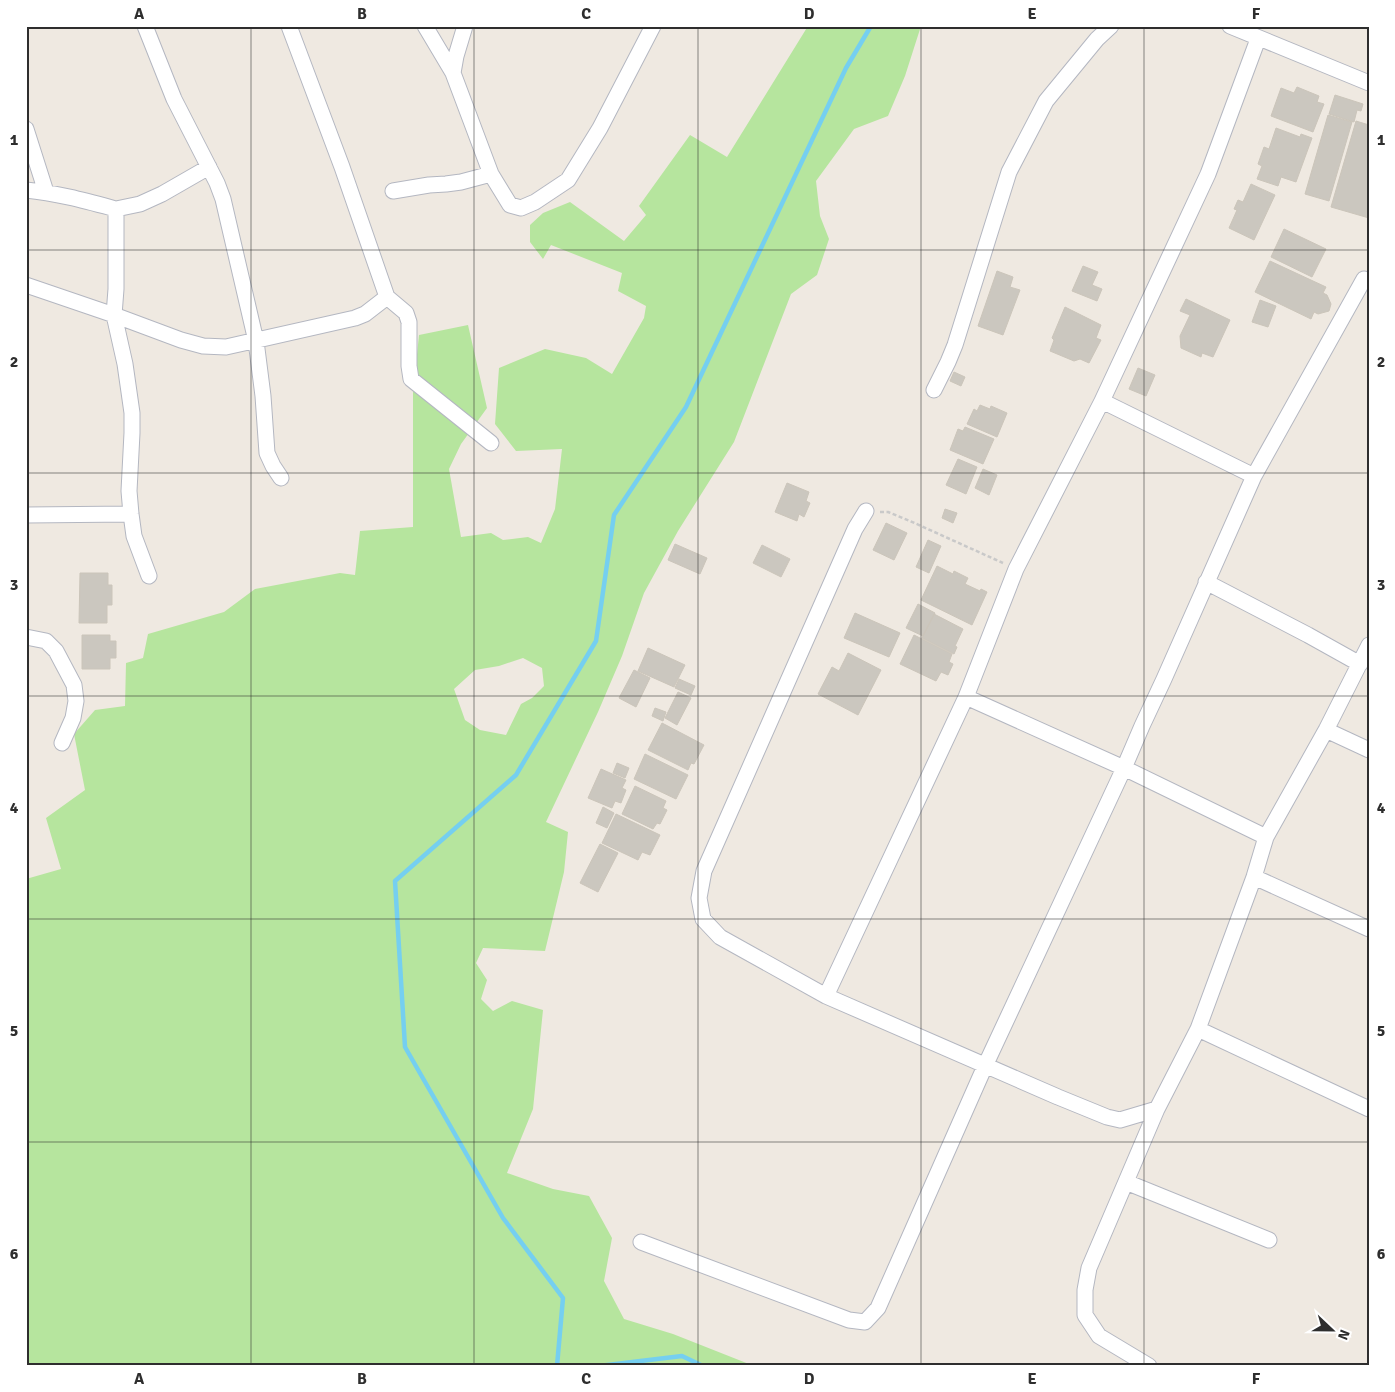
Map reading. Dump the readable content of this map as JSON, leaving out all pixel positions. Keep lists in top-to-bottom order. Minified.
{"north":"right","grid":{"columns":["A","B","C","D","E","F"],"rows":["1","2","3","4","5","6"]}}
